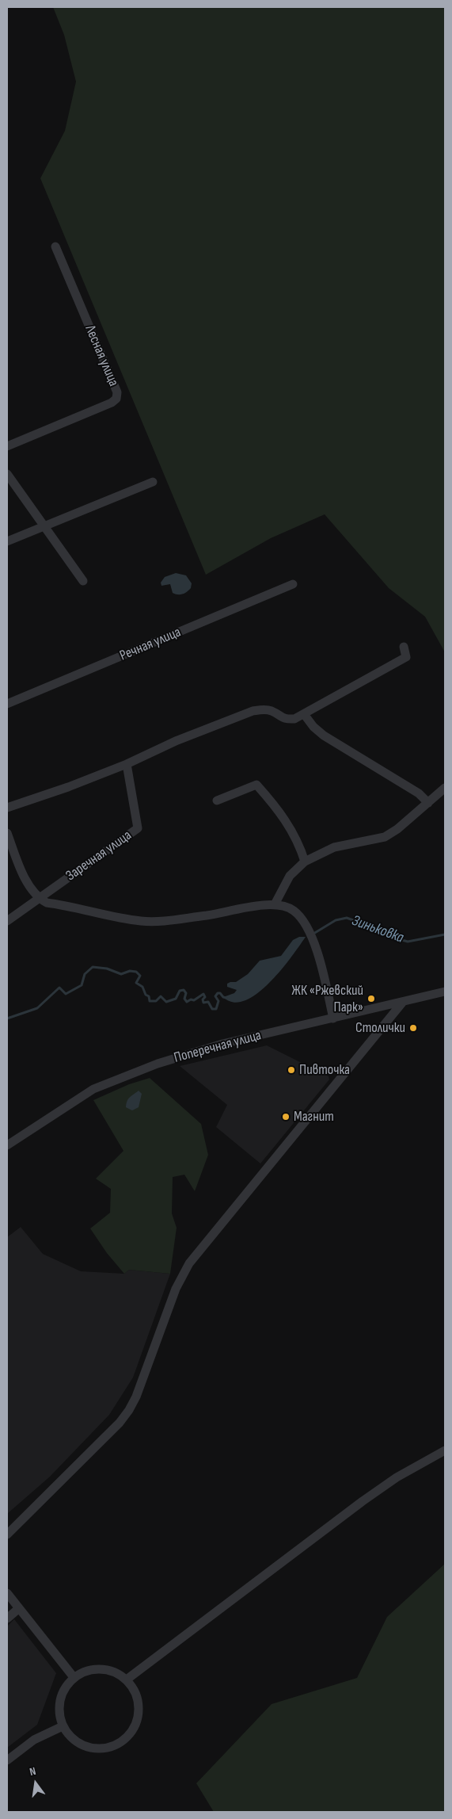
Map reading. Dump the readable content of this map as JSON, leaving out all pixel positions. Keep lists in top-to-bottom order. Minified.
{"streets":{"street":["Лесная улица","Речная улица","Заречная улица","Поперечная улица"]},"water":["Зиньковка"],"places":["ЖК «Ржевский Парк»","Столички","Пивточка","Магнит"],"north":"top"}
